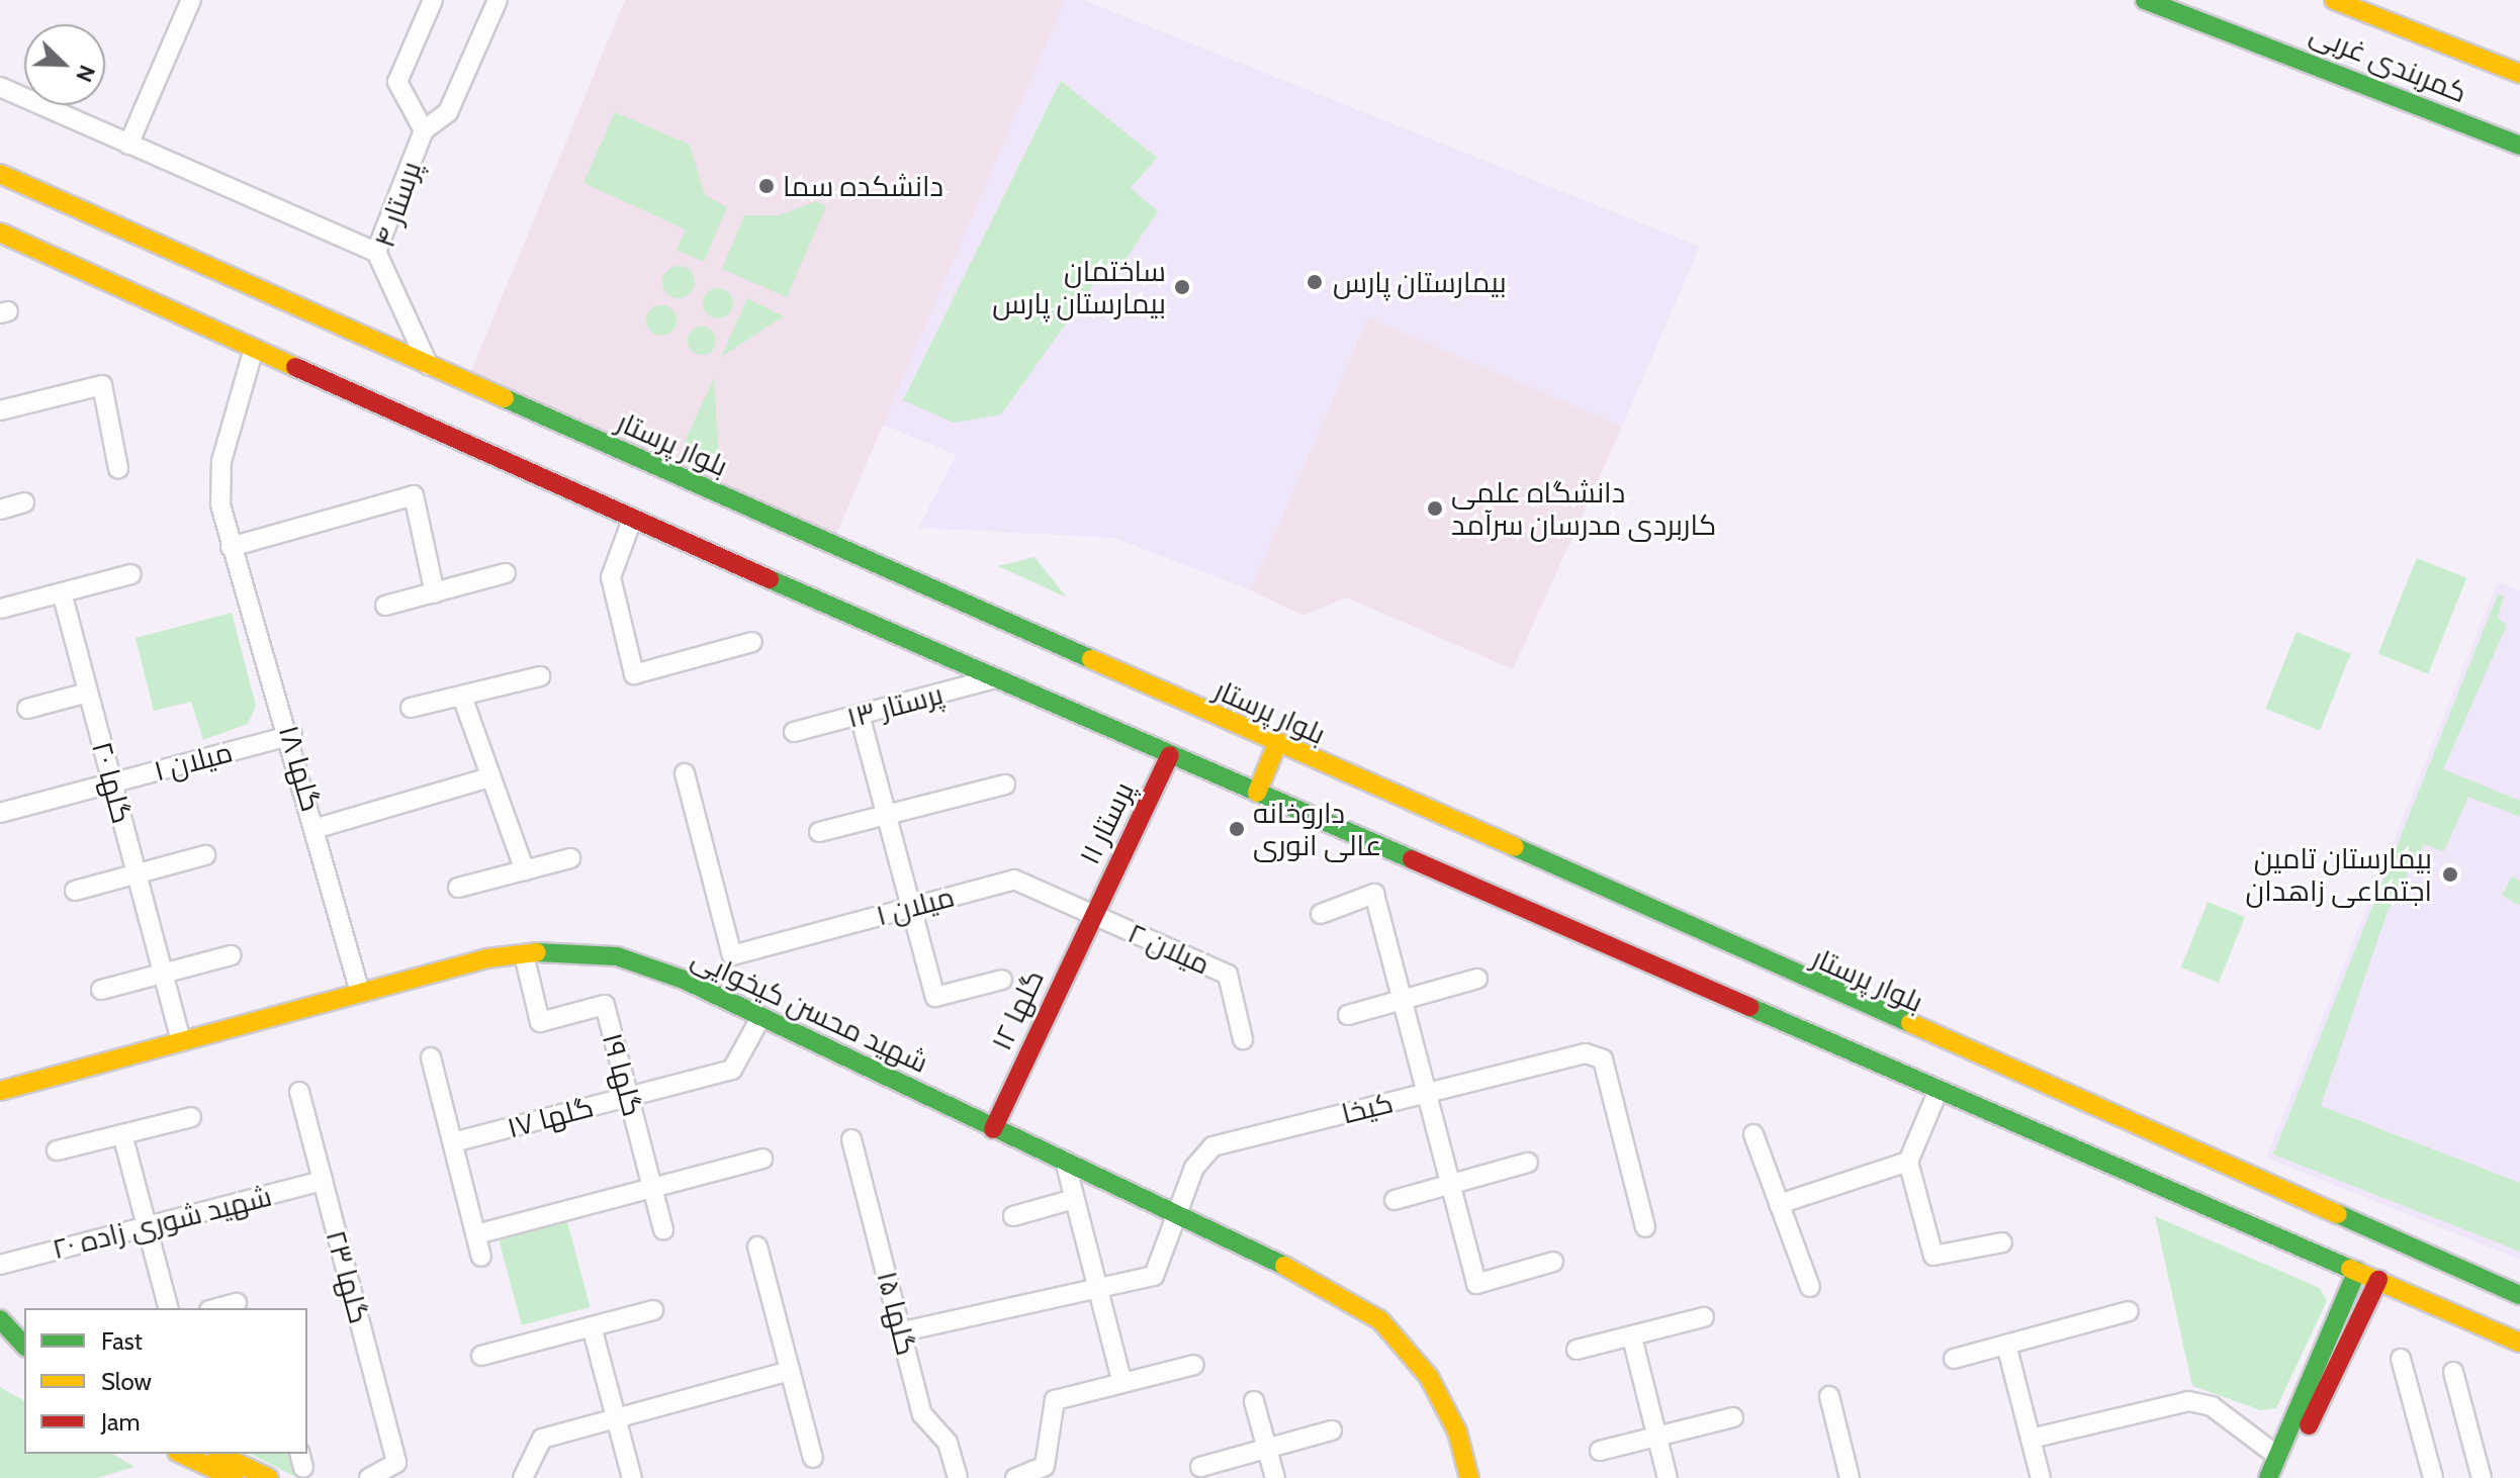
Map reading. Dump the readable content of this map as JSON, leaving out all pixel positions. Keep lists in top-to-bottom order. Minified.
{"streets":{"main road":["کمربندی غربی","بلوار پرستار","پرستار ۱۱","شهید محسن کیخوایی","گلها ۱۲"],"street":["پرستار ۴","پرستار ۱۳","میلان ۱","گلها ۱۸","گلها ۲۰","میلان ۲","گلها ۱۹","کیخا","گلها ۱۷","شهید شوری زاده ۲۰","گلها ۲۳","گلها ۱۵"]},"crossings":[["پرستار ۴","بلوار پرستار"],["میلان ۱","گلها ۱۸"],["میلان ۱","گلها ۲۰"],["میلان ۱","پرستار ۱۱"],["میلان ۱","میلان ۲"],["میلان ۱","گلها ۱۲"],["گلها ۱۸","شهید محسن کیخوایی"],["گلها ۲۰","شهید محسن کیخوایی"],["پرستار ۱۱","میلان ۲"],["پرستار ۱۱","گلها ۱۲"],["میلان ۲","گلها ۱۲"],["شهید محسن کیخوایی","گلها ۱۲"],["شهید محسن کیخوایی","گلها ۱۹"],["شهید محسن کیخوایی","کیخا"],["شهید محسن کیخوایی","گلها ۱۷"],["گلها ۱۹","گلها ۱۷"],["شهید شوری زاده ۲۰","گلها ۲۳"]],"places":["دانشکده سما","بیمارستان پارس","ساختمان بیمارستان پارس","دانشگاه علمی کاربردی مدرسان سرآمد","داروخانه عالی انوری","بیمارستان تامین اجتماعی زاهدان"],"legend":["Fast","Slow","Jam"],"north":"bottom right"}
